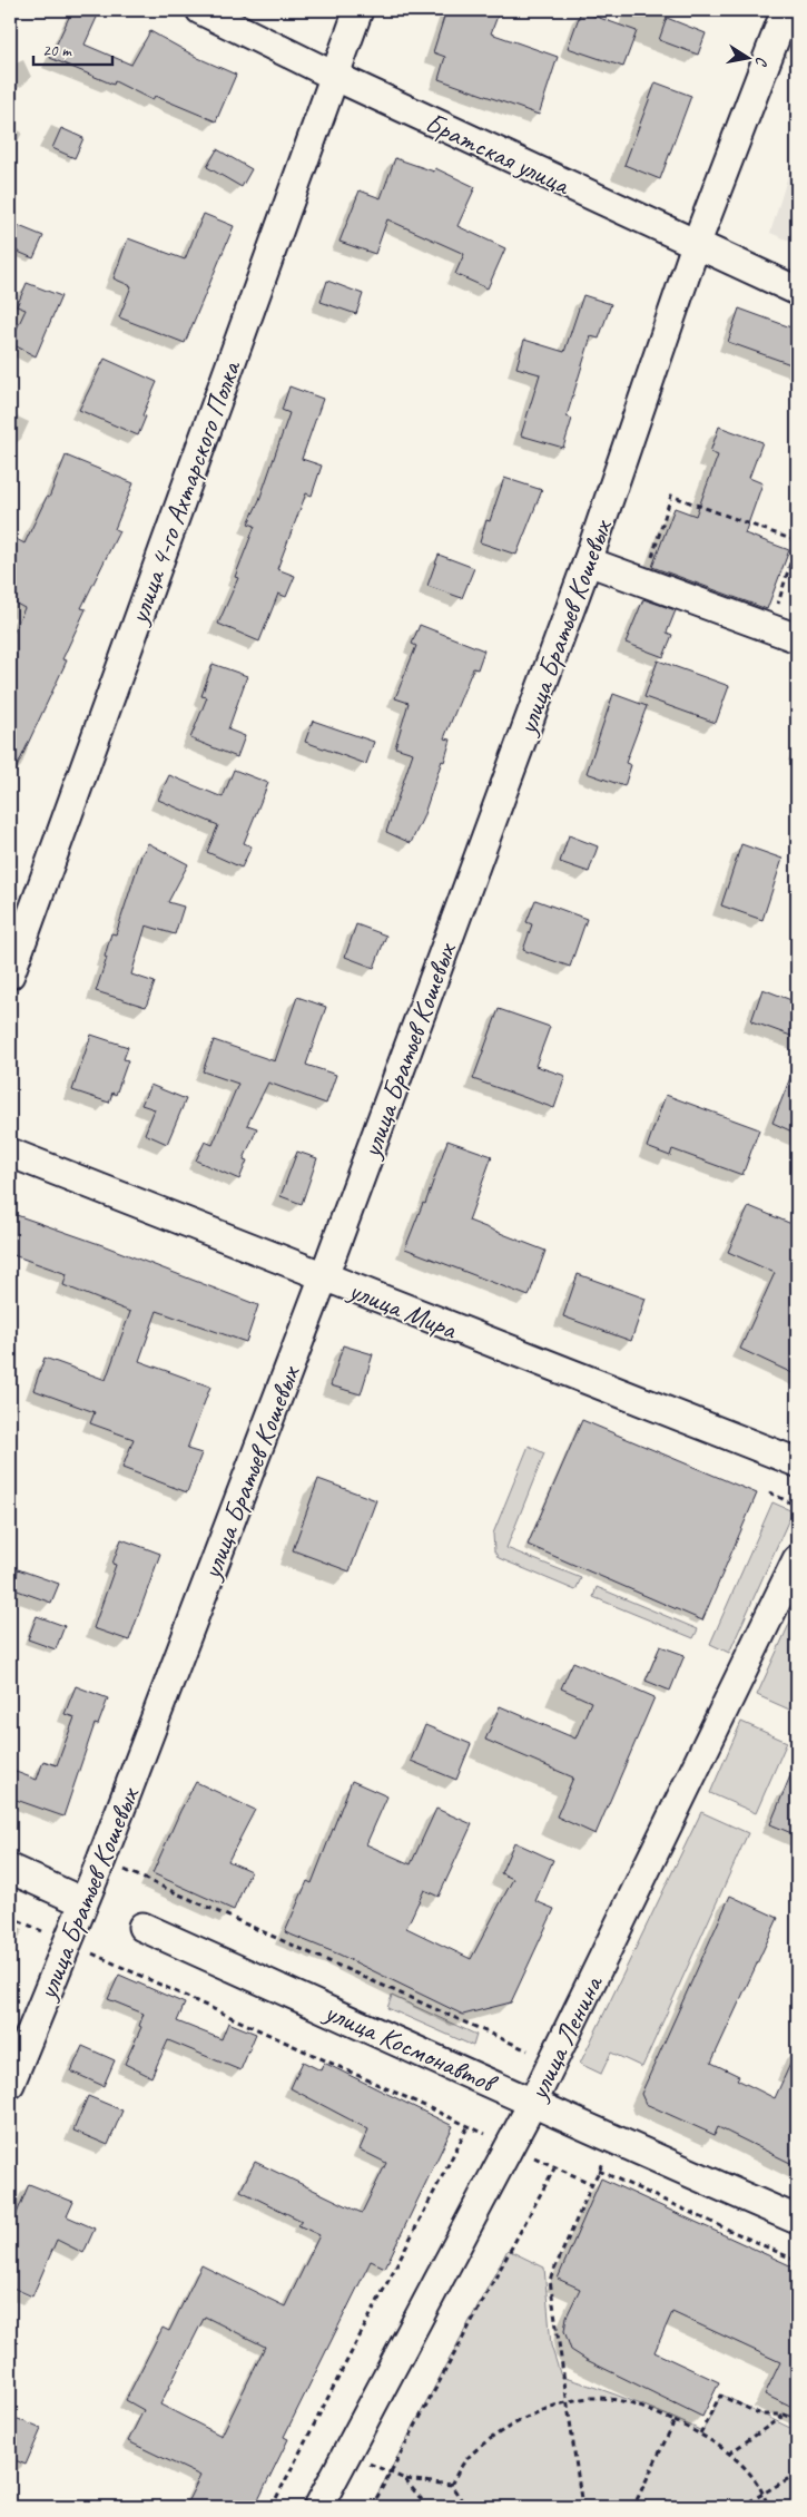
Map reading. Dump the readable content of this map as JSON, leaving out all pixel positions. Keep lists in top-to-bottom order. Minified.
{"streets":{"street":["Братская улица","улица 4-го Ахтарского Полка","улица Братьев Кошевых","улица Мира","улица Ленина","улица Космонавтов"]},"crossings":[["Братская улица","улица 4-го Ахтарского Полка"],["Братская улица","улица Братьев Кошевых"],["улица Братьев Кошевых","улица Мира"],["улица Ленина","улица Космонавтов"]],"scale_bar":"20 m","north":"right"}
